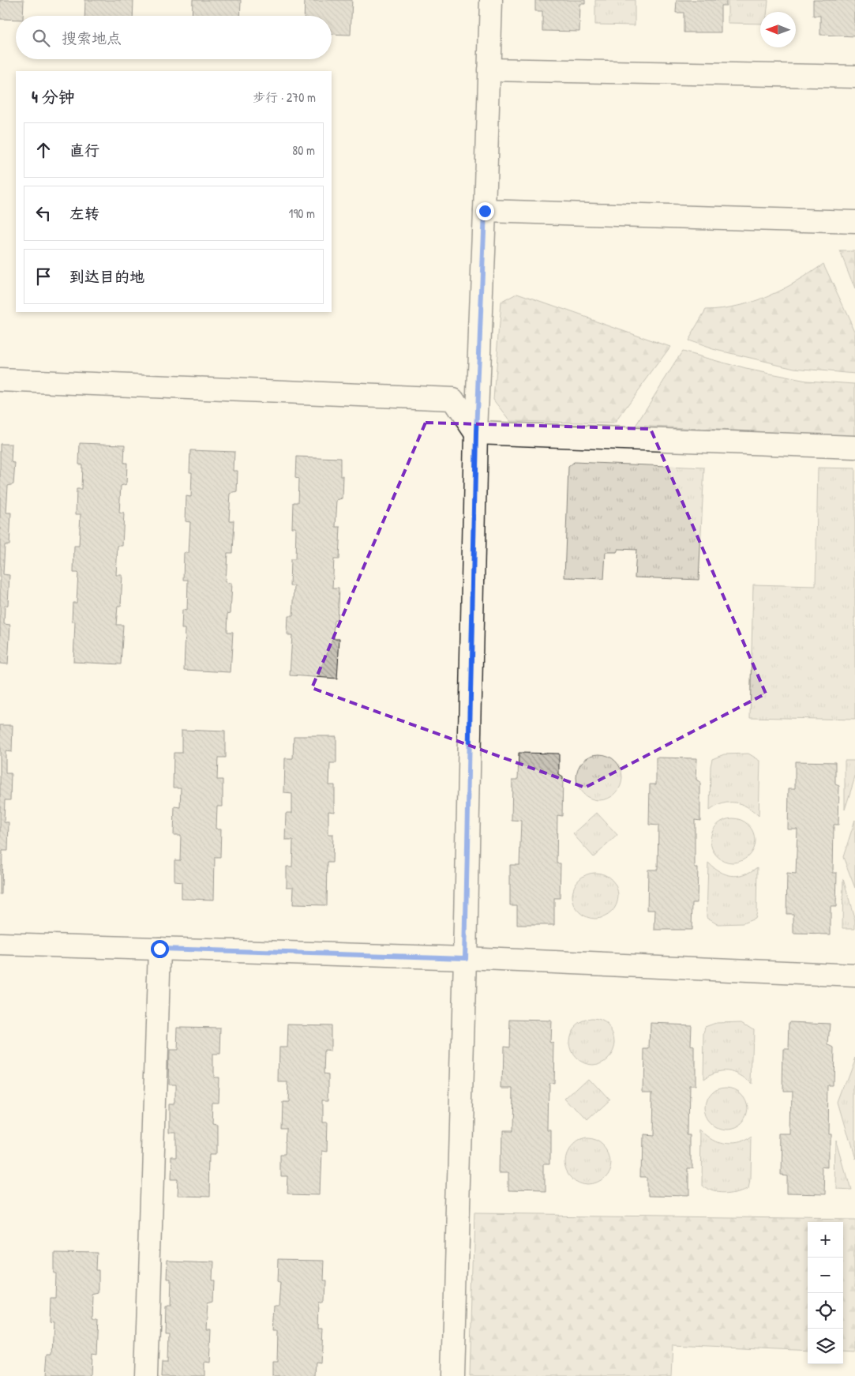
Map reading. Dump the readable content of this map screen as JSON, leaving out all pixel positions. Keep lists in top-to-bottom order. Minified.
{"north":"left","page":{"search":"搜索地点","heading":["4 分钟","步行 · 270 m"],"list":[["直行","80 m"],["左转","190 m"],"到达目的地"],"map_buttons":["+","−"]}}
